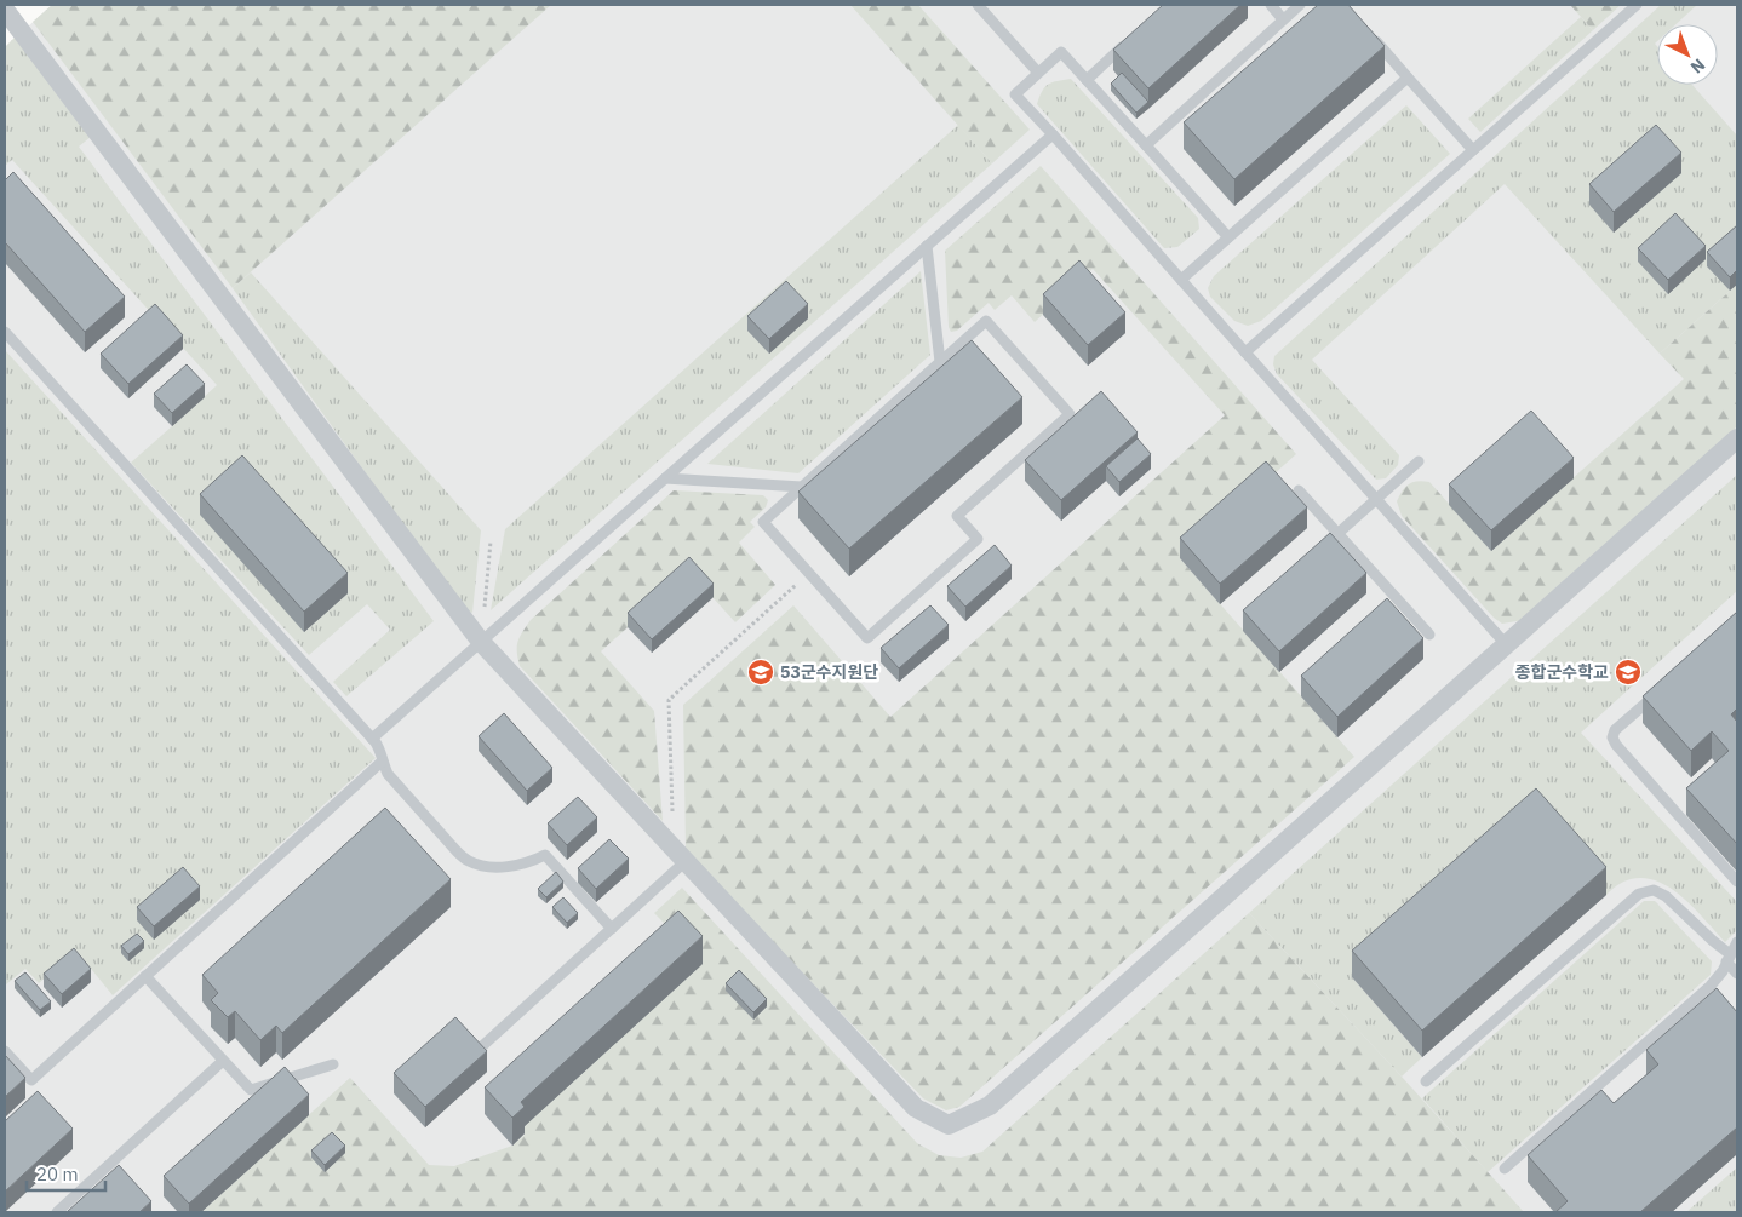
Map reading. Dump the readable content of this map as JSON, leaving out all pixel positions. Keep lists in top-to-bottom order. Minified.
{"places":{"school or university":["53군수지원단","종합군수학교"]},"scale_bar":"20 m","north":"bottom right"}
